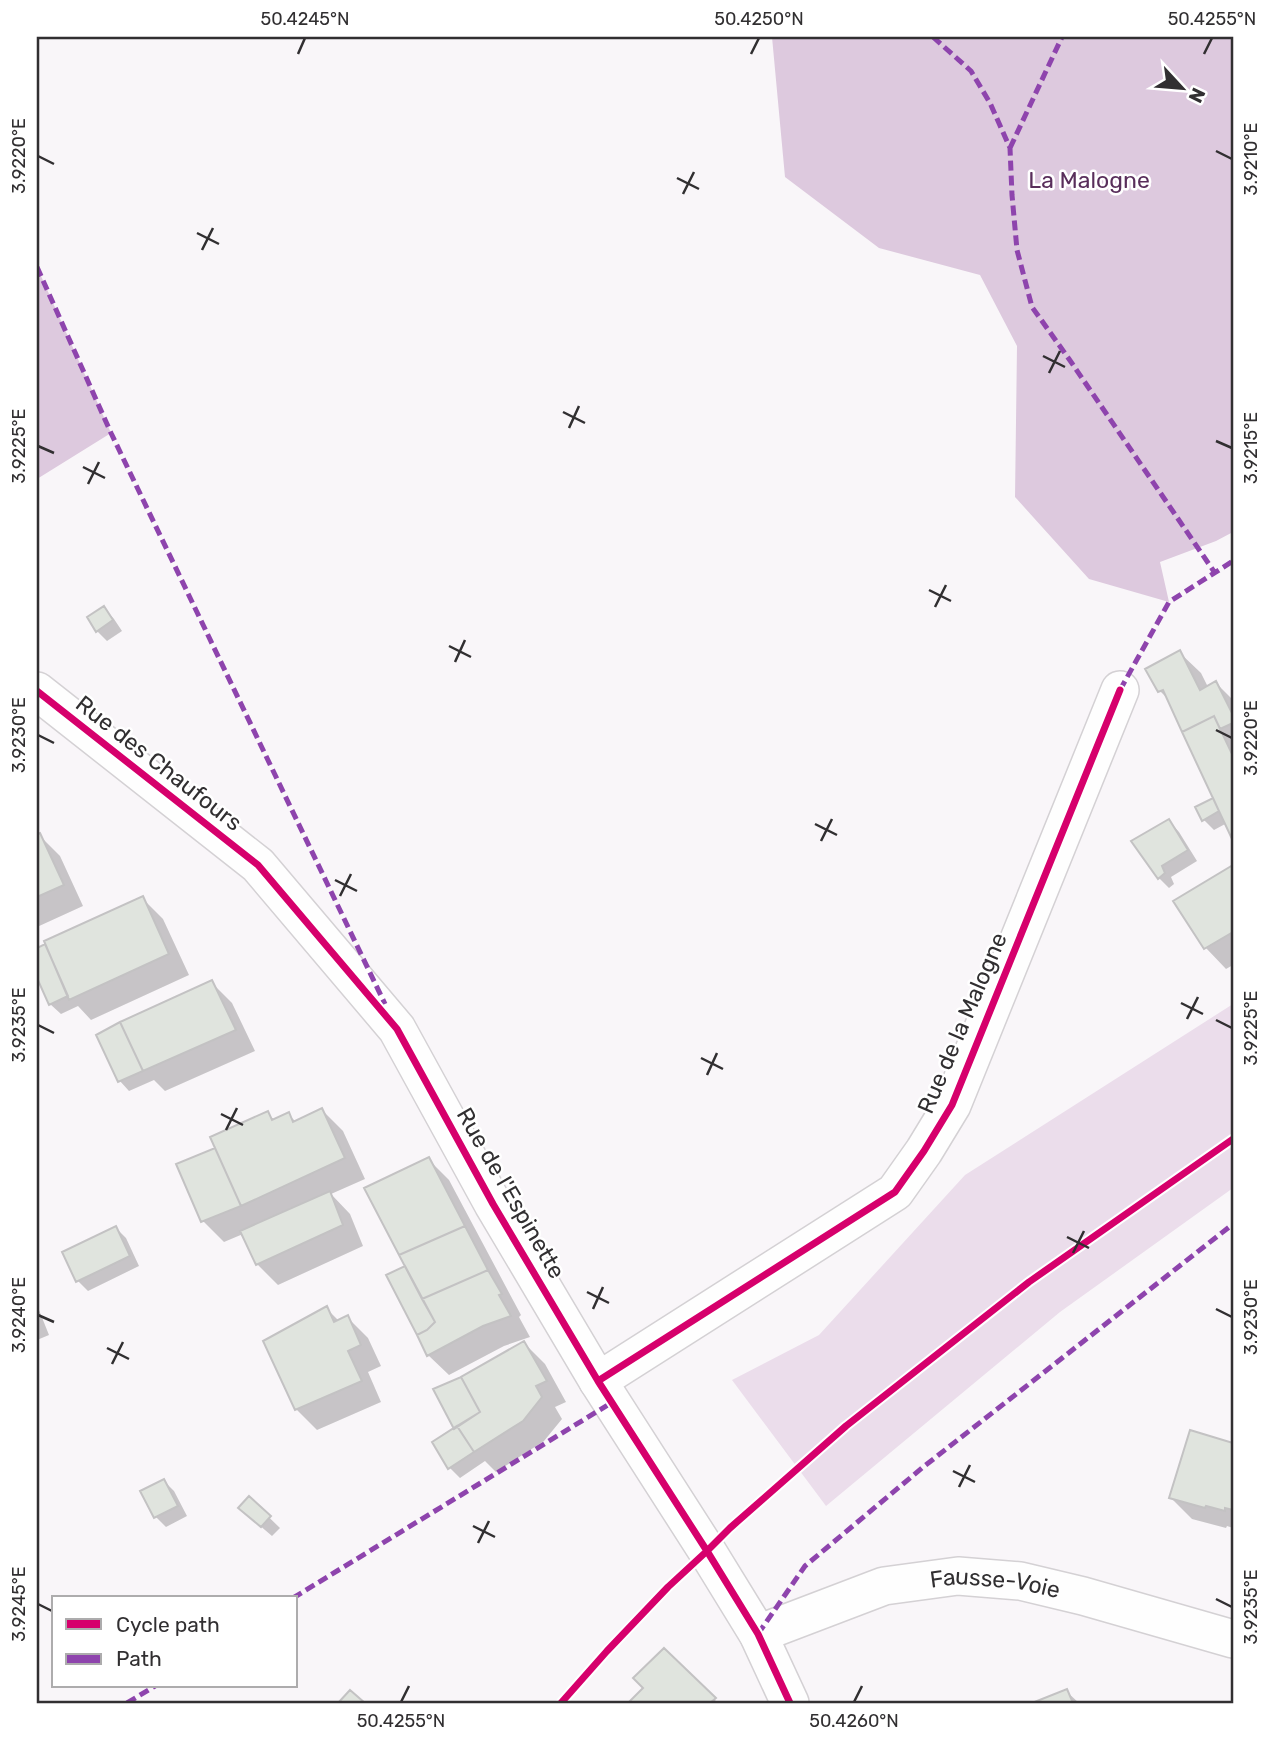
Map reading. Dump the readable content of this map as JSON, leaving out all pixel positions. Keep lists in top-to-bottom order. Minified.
{"streets":{"street":["Rue des Chaufours","Rue de la Malogne","Rue de l'Espinette","Fausse-Voie"]},"crossings":[["Rue des Chaufours","Rue de l'Espinette"],["Rue de la Malogne","Rue de l'Espinette"],["Rue de l'Espinette","Fausse-Voie"]],"parks":["La Malogne"],"legend":["Cycle path","Path"],"north":"bottom right","coordinates":["50.4245°N","50.4250°N","50.4255°N","3.9220°E","3.9210°E","3.9225°E","3.9215°E","3.9230°E","3.9235°E","3.9240°E","3.9245°E","50.4260°N"]}
